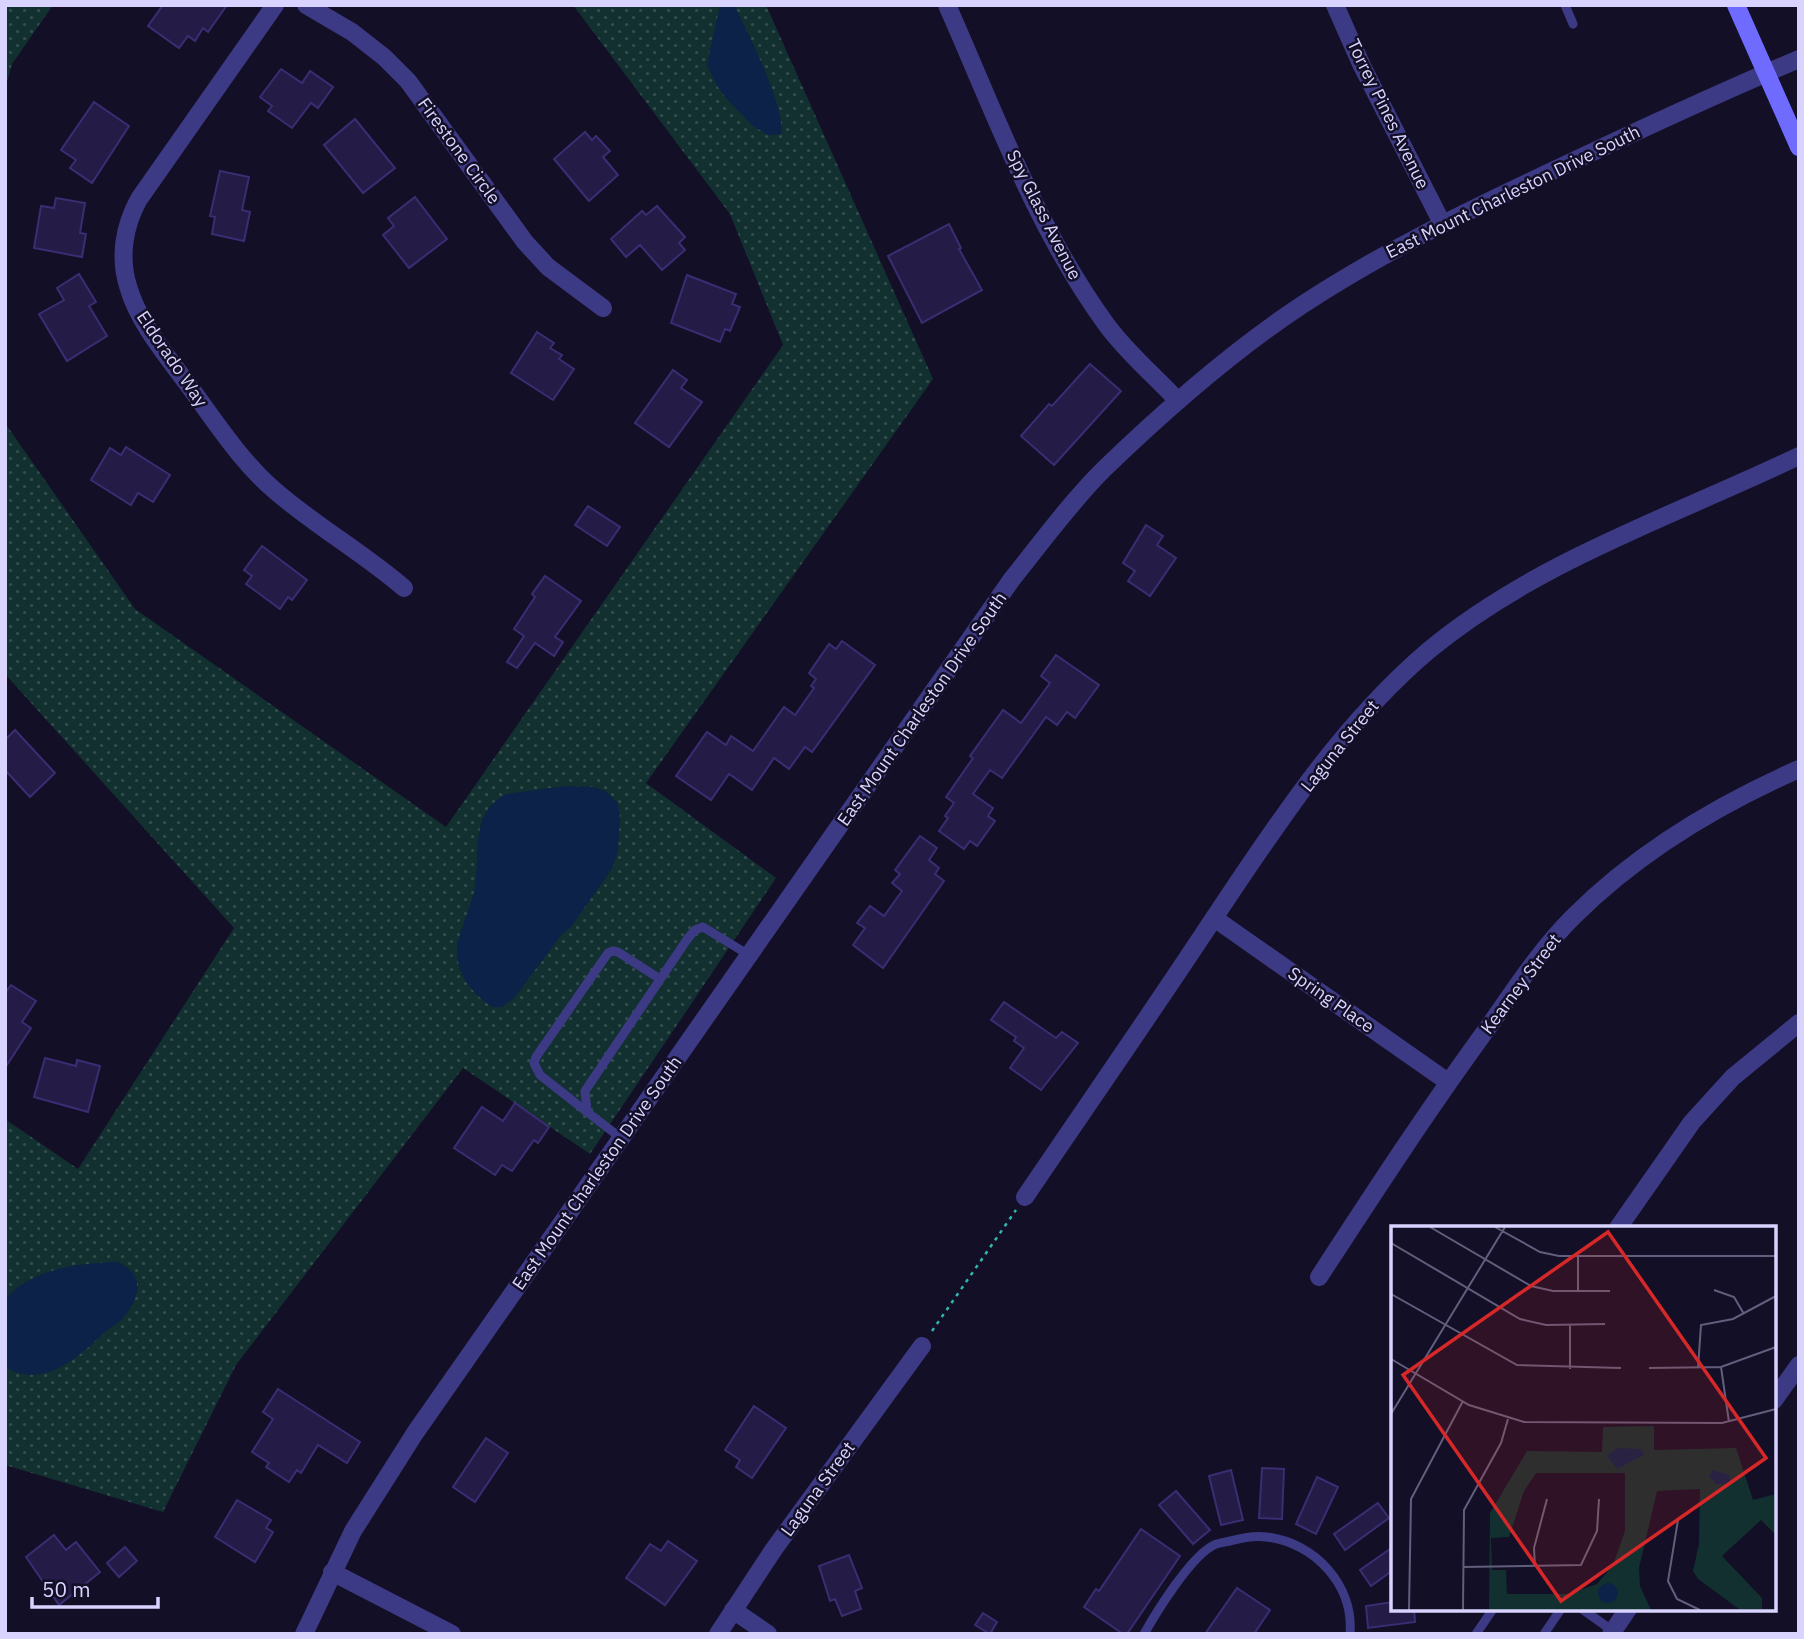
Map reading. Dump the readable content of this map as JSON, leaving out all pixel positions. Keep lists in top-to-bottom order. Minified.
{"streets":{"street":["Torrey Pines Avenue","Firestone Circle","East Mount Charleston Drive South","Spy Glass Avenue","Eldorado Way","Laguna Street","Kearney Street","Spring Place"]},"crossings":[["Torrey Pines Avenue","East Mount Charleston Drive South"],["East Mount Charleston Drive South","Spy Glass Avenue"],["Laguna Street","Spring Place"],["Kearney Street","Spring Place"]],"scale_bar":"50 m"}
